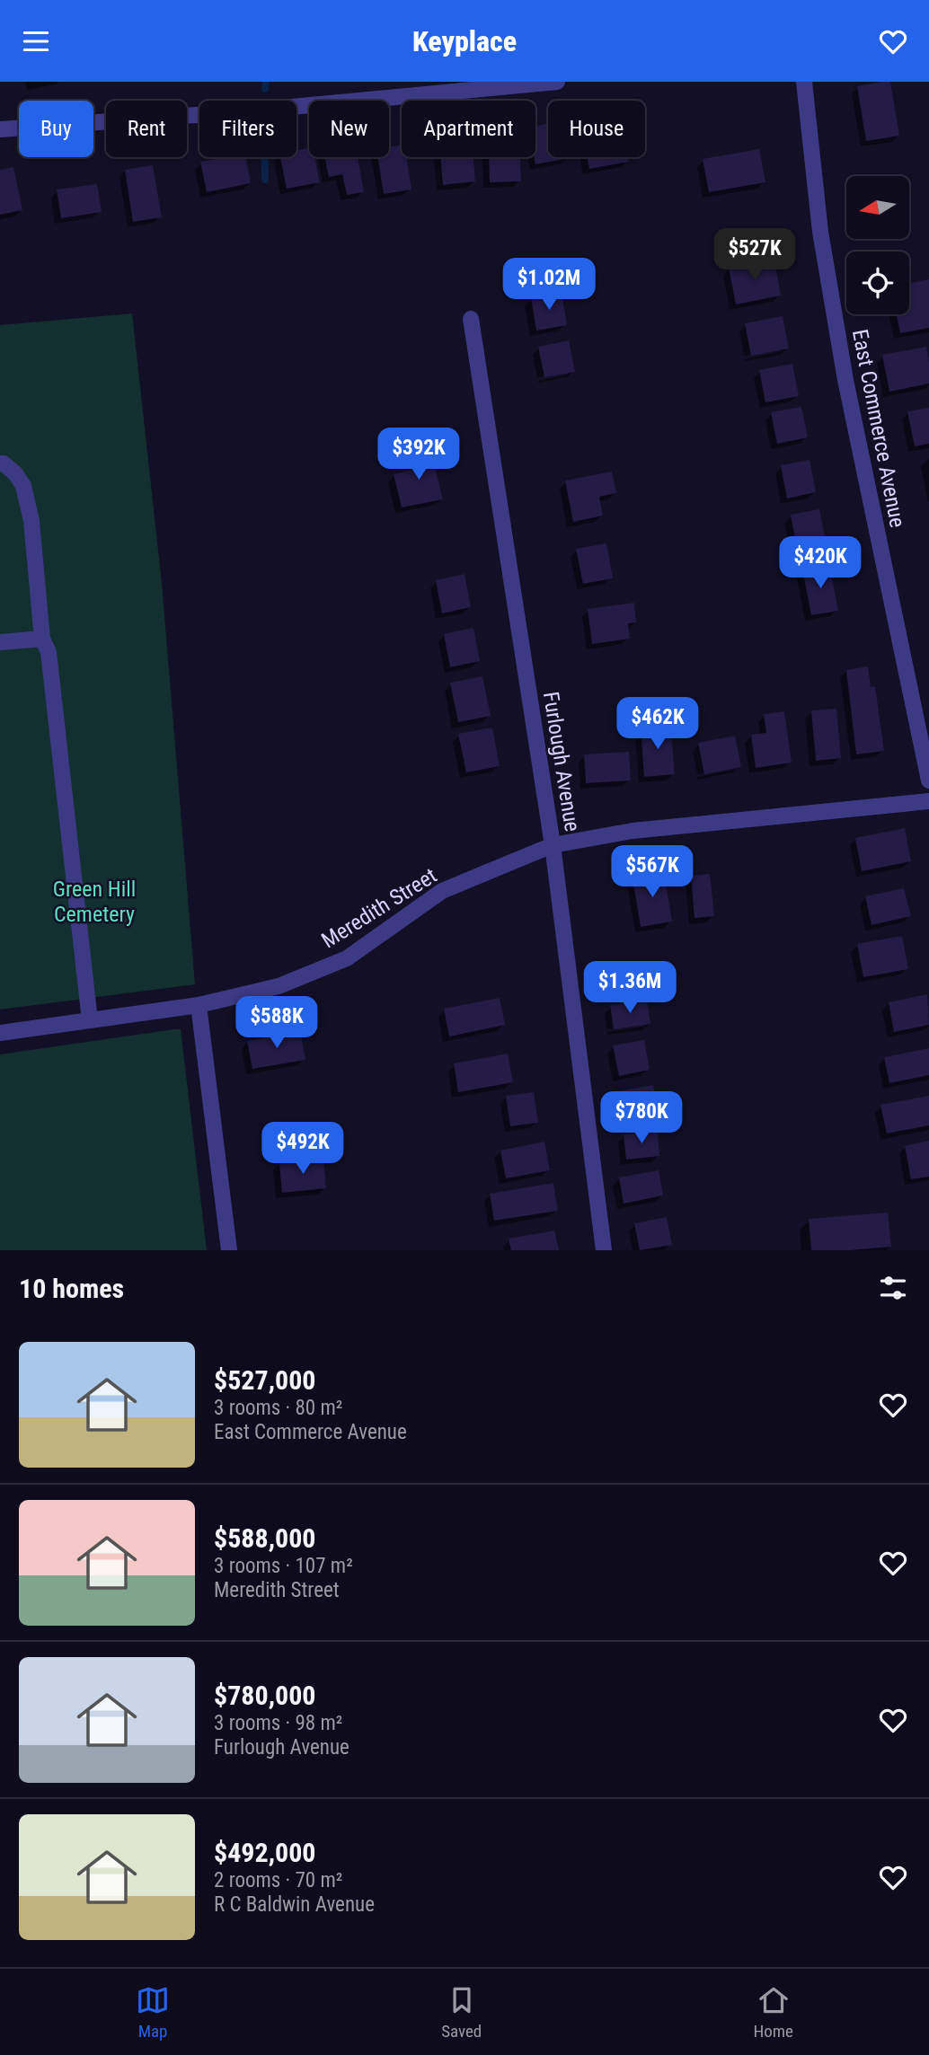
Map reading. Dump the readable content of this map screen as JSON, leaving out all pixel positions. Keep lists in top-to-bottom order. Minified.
{"streets":{"street":["East Commerce Avenue","Furlough Avenue","Meredith Street"]},"crossings":[["Furlough Avenue","Meredith Street"]],"parks":["Green Hill Cemetery"],"north":"left","page":{"header":"Keyplace","chip":["Buy","Rent","Filters","New","Apartment","House"],"price":["$527K","$1.02M","$392K","$420K","$462K","$567K","$1.36M","$588K","$780K","$492K"],"heading":"10 homes","list":[{"name":"$527,000","note":"3 rooms · 80 m² · East Commerce Avenue"},{"name":"$588,000","note":"3 rooms · 107 m² · Meredith Street"},{"name":"$780,000","note":"3 rooms · 98 m² · Furlough Avenue"},{"name":"$492,000","note":"2 rooms · 70 m² · R C Baldwin Avenue"}],"tabs":["Map","Saved","Home"]}}
